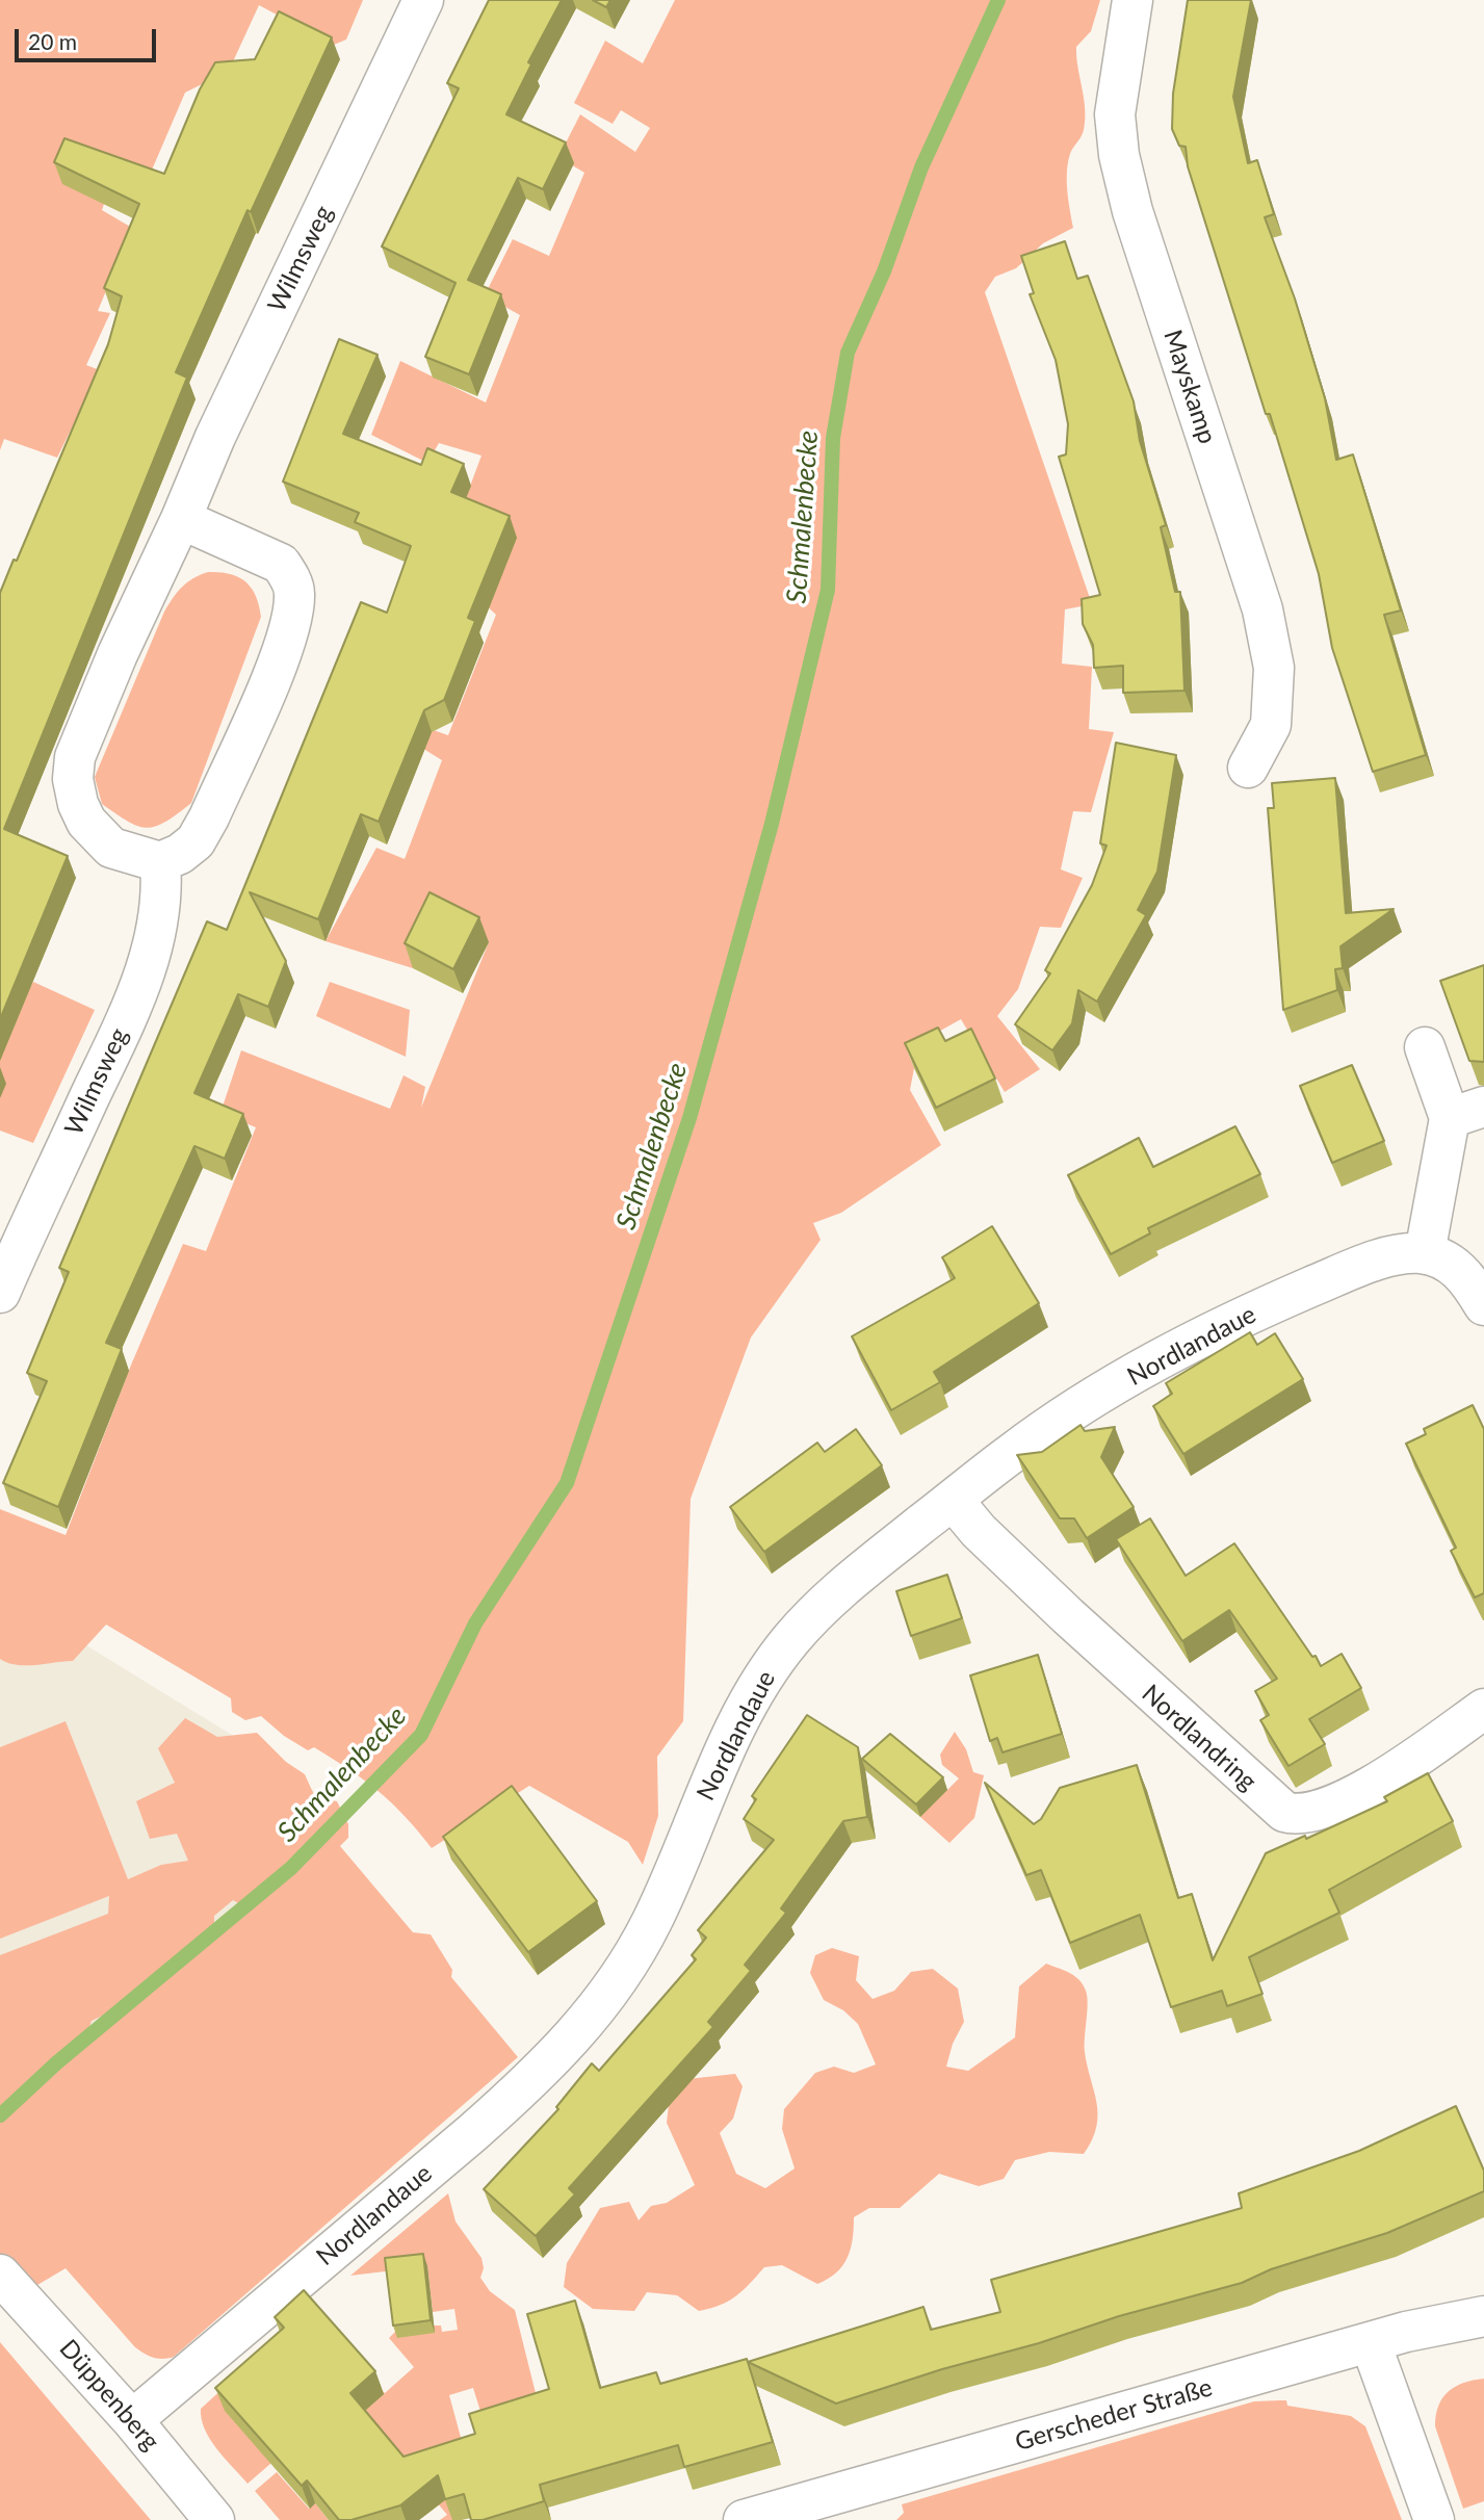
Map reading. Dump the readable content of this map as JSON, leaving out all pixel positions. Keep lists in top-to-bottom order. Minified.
{"streets":{"street":["Wilmsweg","Mayskamp","Nordlandaue","Nordlandring","Düppenberg","Gerscheder Straße"]},"crossings":[["Nordlandaue","Nordlandring"],["Nordlandaue","Düppenberg"]],"water":["Schmalenbecke"],"scale_bar":"20 m"}
